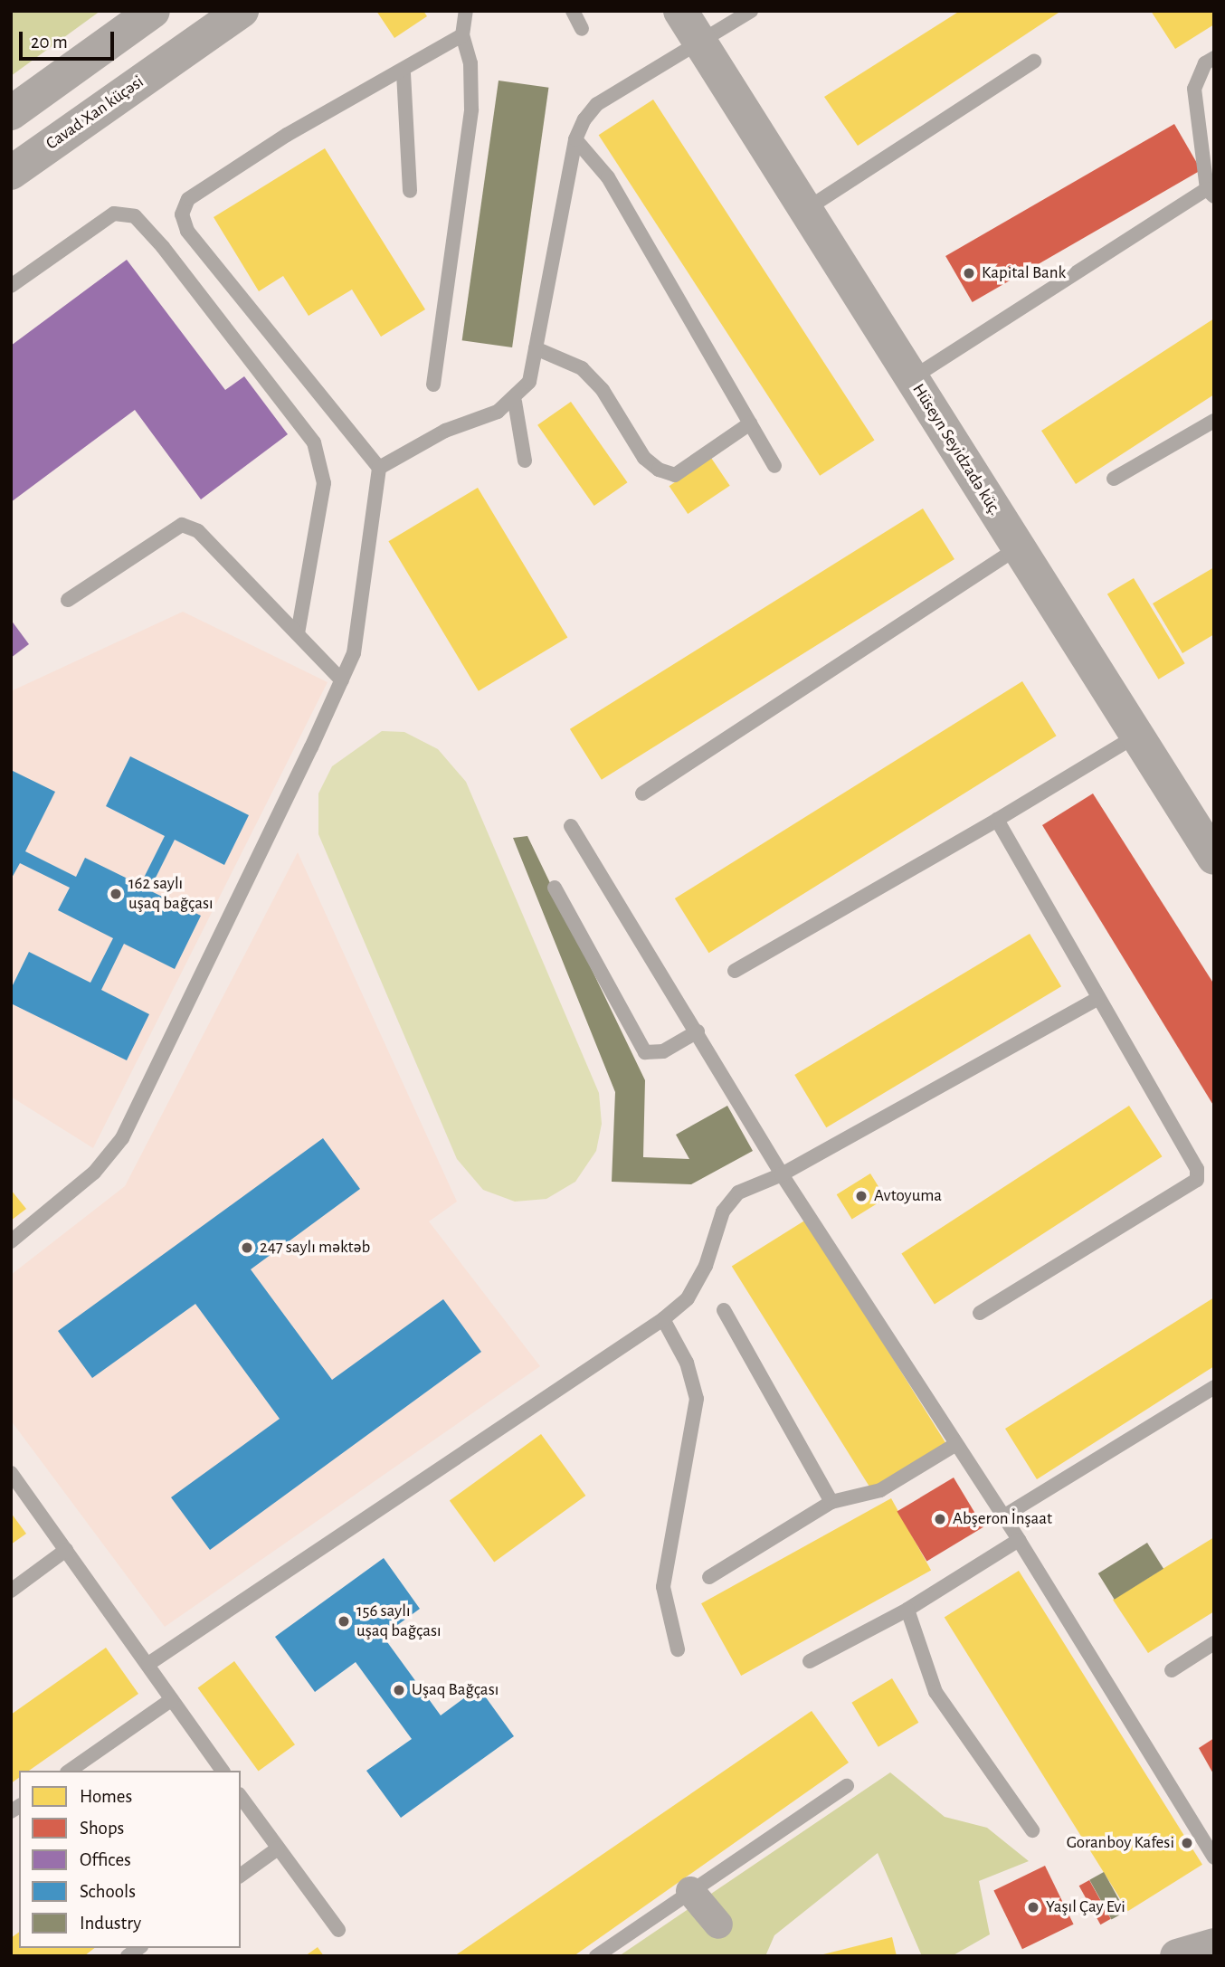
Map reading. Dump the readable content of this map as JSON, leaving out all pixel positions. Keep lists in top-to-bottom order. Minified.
{"streets":{"street":["Cavad Xan küçəsi","Hüseyn Seyidzadə küç."]},"places":["Kapital Bank","162 saylı uşaq bağçası","Avtoyuma","247 saylı məktəb","Abşeron İnşaat","156 saylı uşaq bağçası","Uşaq Bağçası","Goranboy Kafesi","Yaşıl Çay Evi"],"legend":["Homes","Shops","Offices","Schools","Industry"],"scale_bar":"20 m"}
